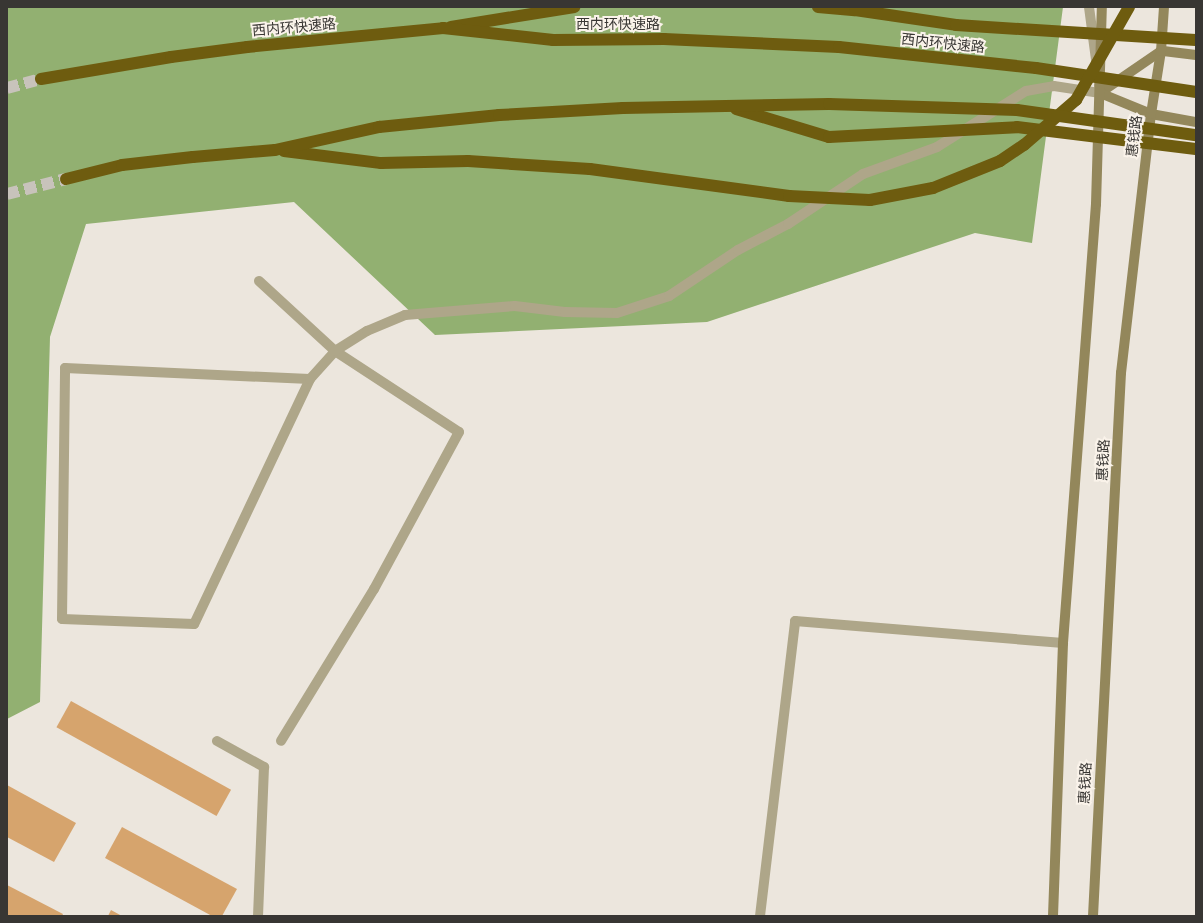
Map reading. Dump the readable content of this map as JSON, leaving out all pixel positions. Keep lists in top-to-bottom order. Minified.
{"streets":{"highway":["西内环快速路"],"main road":["惠钱路"]}}
